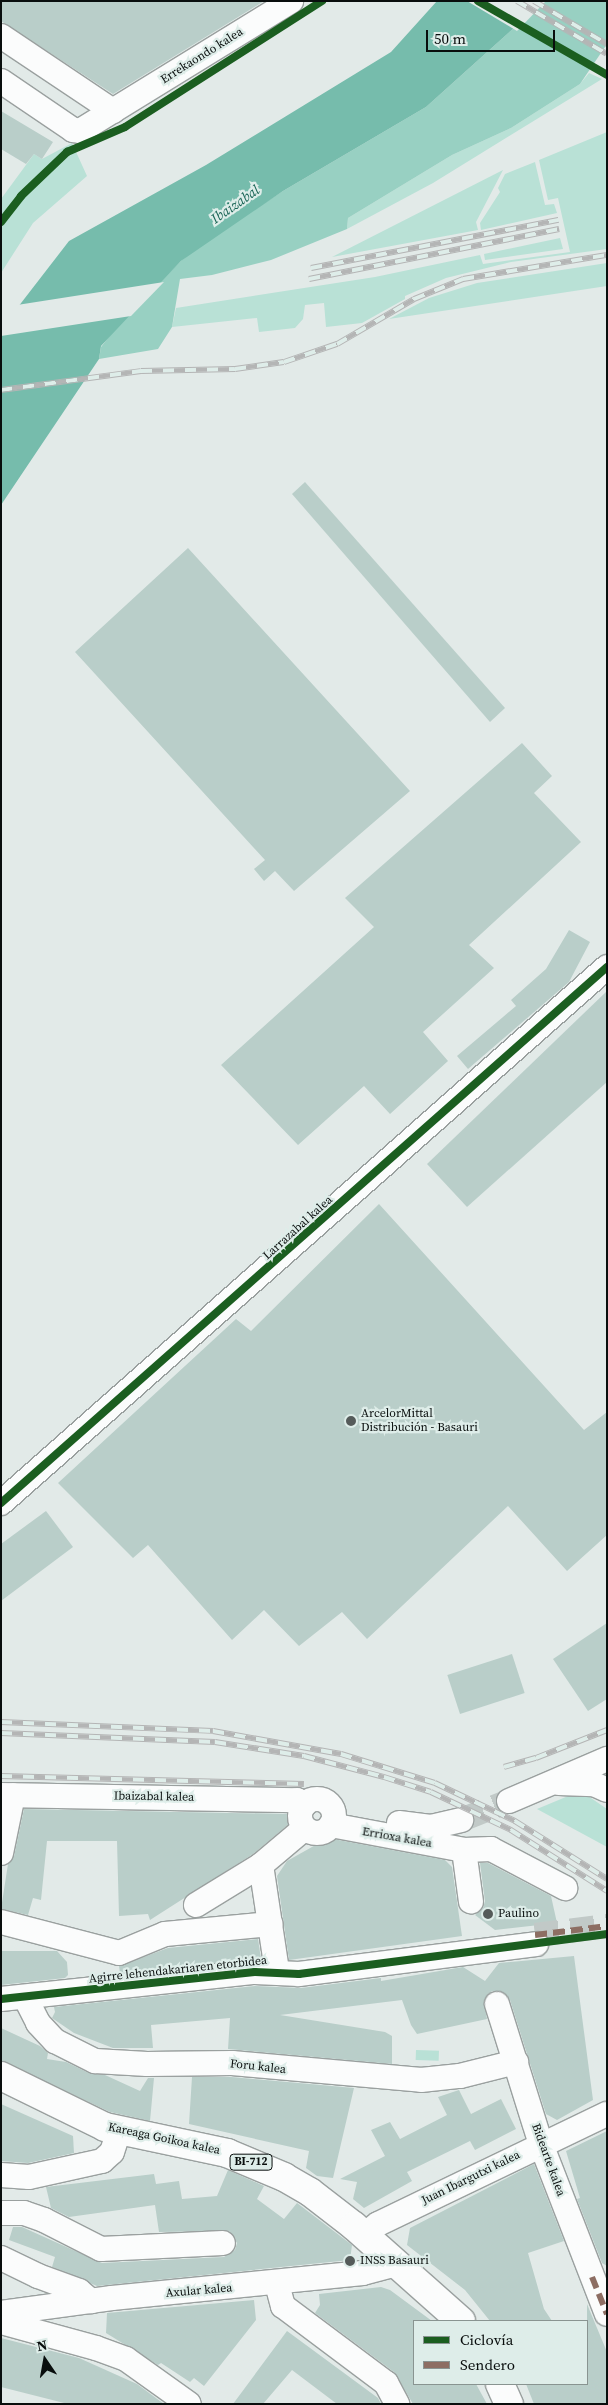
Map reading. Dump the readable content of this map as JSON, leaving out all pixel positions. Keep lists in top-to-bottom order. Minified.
{"streets":{"main road":["Kareaga Goikoa kalea","BI-712"],"street":["Errekaondo kalea","Larrazabal kalea","Ibaizabal kalea","Errioxa kalea","Agirre lehendakariaren etorbidea","Foru kalea","Bidearte kalea","Juan Ibargutxi kalea","Axular kalea"]},"crossings":[["Ibaizabal kalea","Errioxa kalea"],["Agirre lehendakariaren etorbidea","Foru kalea"],["Foru kalea","Bidearte kalea"],["Kareaga Goikoa kalea","Juan Ibargutxi kalea"],["Kareaga Goikoa kalea","Axular kalea"],["Bidearte kalea","Juan Ibargutxi kalea"]],"water":["Ibaizabal"],"places":["ArcelorMittal Distribución - Basauri","Paulino","INSS Basauri"],"legend":["Ciclovía","Sendero"],"scale_bar":"50 m","north":"top"}
